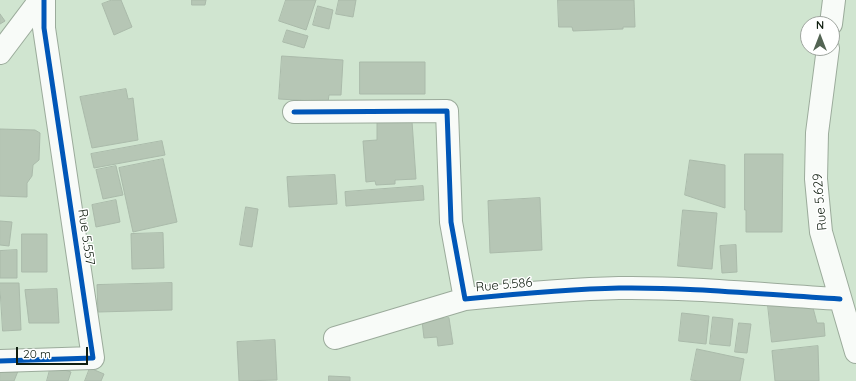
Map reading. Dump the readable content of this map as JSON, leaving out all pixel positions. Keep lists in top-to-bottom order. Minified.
{"streets":{"street":["Rue 5.629","Rue 5.557","Rue 5.586"]},"crossings":[["Rue 5.629","Rue 5.586"]],"scale_bar":"20 m","north":"top"}
